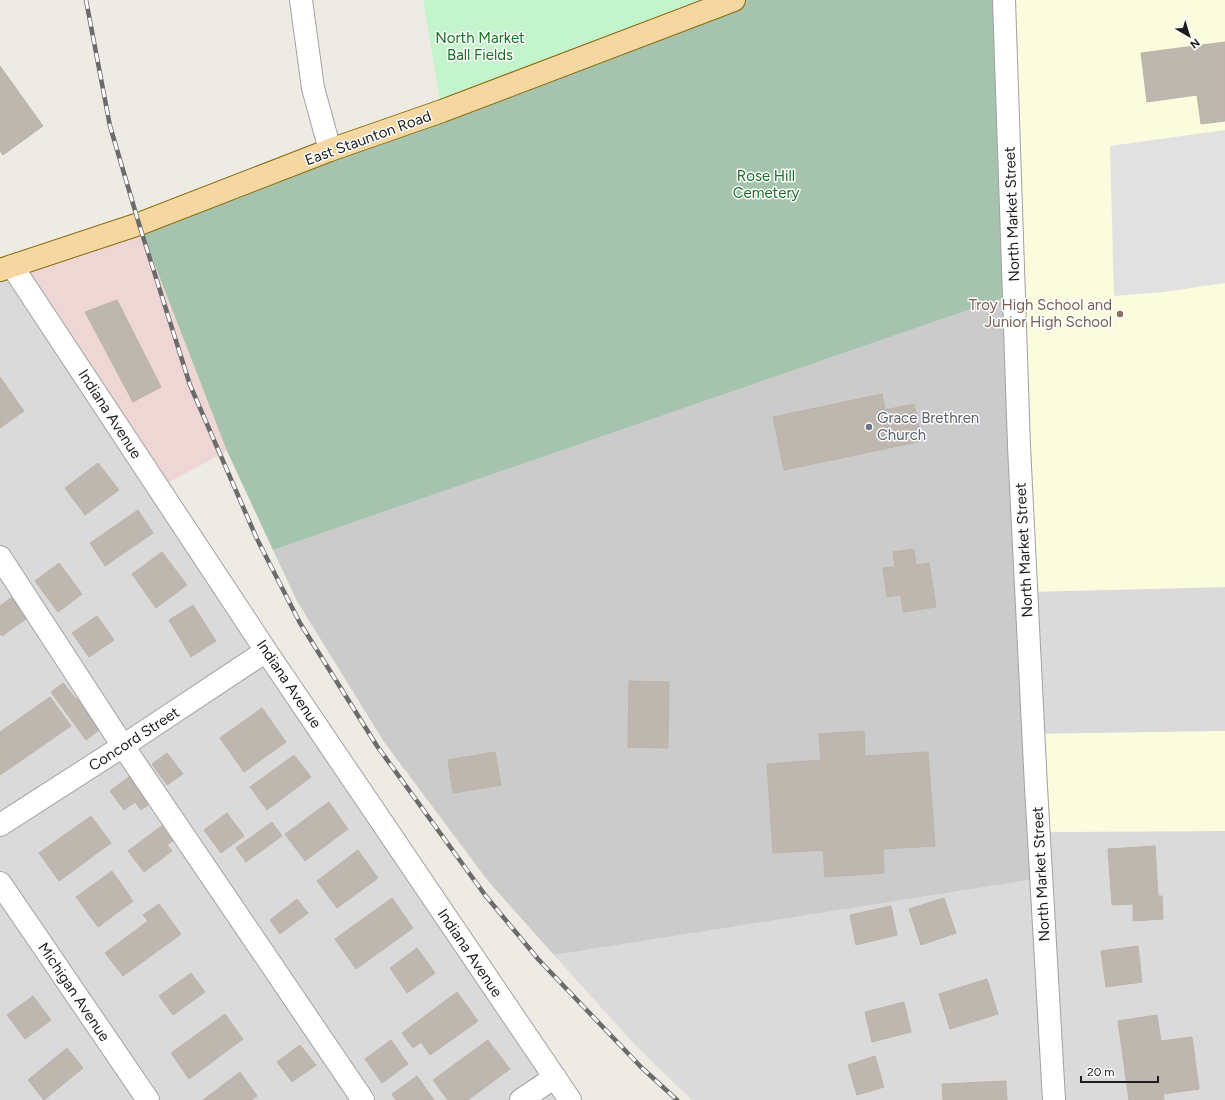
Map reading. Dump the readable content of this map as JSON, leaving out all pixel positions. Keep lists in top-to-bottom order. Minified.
{"streets":{"main road":["East Staunton Road"],"street":["North Market Street","Indiana Avenue","Concord Street","Michigan Avenue"]},"crossings":[["East Staunton Road","Indiana Avenue"],["Indiana Avenue","Concord Street"]],"parks":["North Market Ball Fields","Rose Hill Cemetery"],"places":["Troy High School and Junior High School","Grace Brethren Church"],"scale_bar":"20 m","north":"bottom right"}
